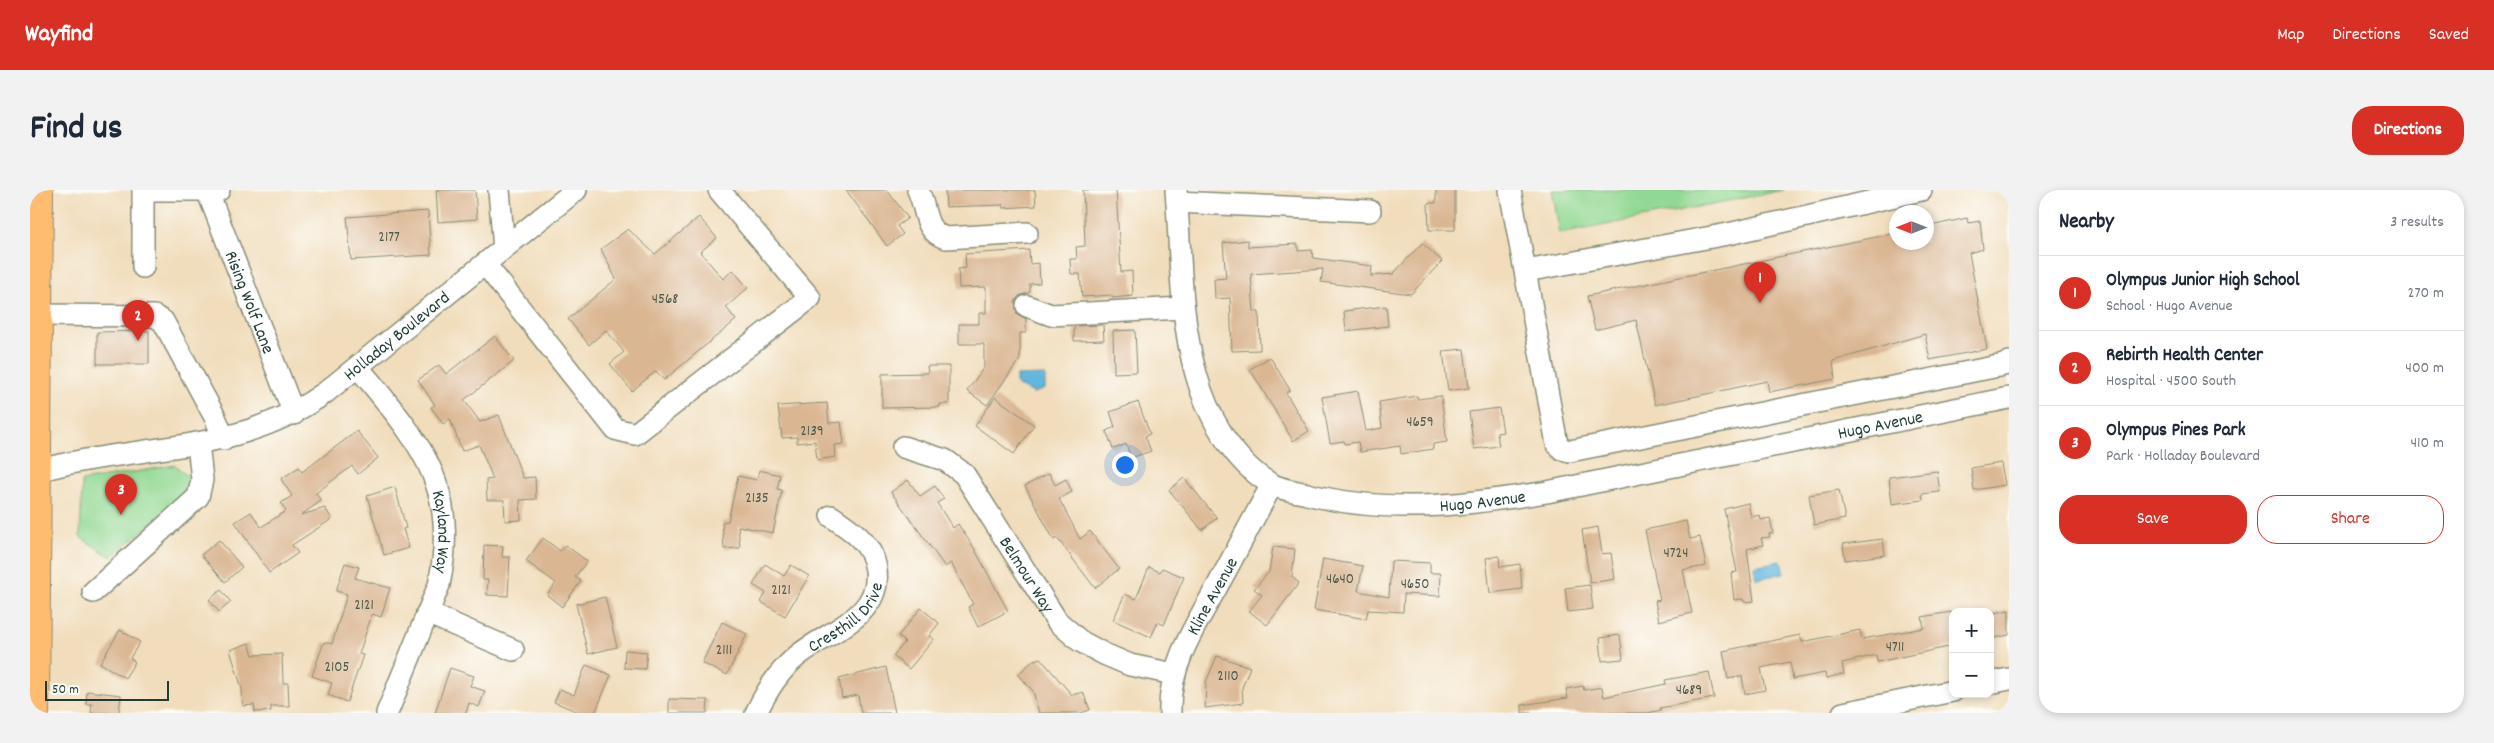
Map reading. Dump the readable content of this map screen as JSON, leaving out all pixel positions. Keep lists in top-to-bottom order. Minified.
{"streets":{"street":["Rising Wolf Lane","Holladay Boulevard","Hugo Avenue","Kayland Way","Belmour Way","Kline Avenue","Cresthill Drive"]},"crossings":[["Rising Wolf Lane","Holladay Boulevard"],["Holladay Boulevard","Kayland Way"],["Hugo Avenue","Kline Avenue"],["Belmour Way","Kline Avenue"]],"house_numbers":["2177","4568","4659","2139","2135","4724","4640","4650","2121","2121","4711","2111","2105","2110","4689"],"scale_bar":"50 m","north":"left","page":{"header":"Wayfind","nav":["Map","Directions","Saved"],"title":"Find us","buttons":["Directions",["Save","Share"]],"heading":["Nearby","3 results"],"list":[{"mark":"1","name":"Olympus Junior High School","note":"School · Hugo Avenue","value":"270 m"},{"mark":"2","name":"Rebirth Health Center","note":"Hospital · 4500 South","value":"400 m"},{"mark":"3","name":"Olympus Pines Park","note":"Park · Holladay Boulevard","value":"410 m"}],"pins":["1","2","3"],"map_buttons":["+","−"],"scale":"50 m"}}
